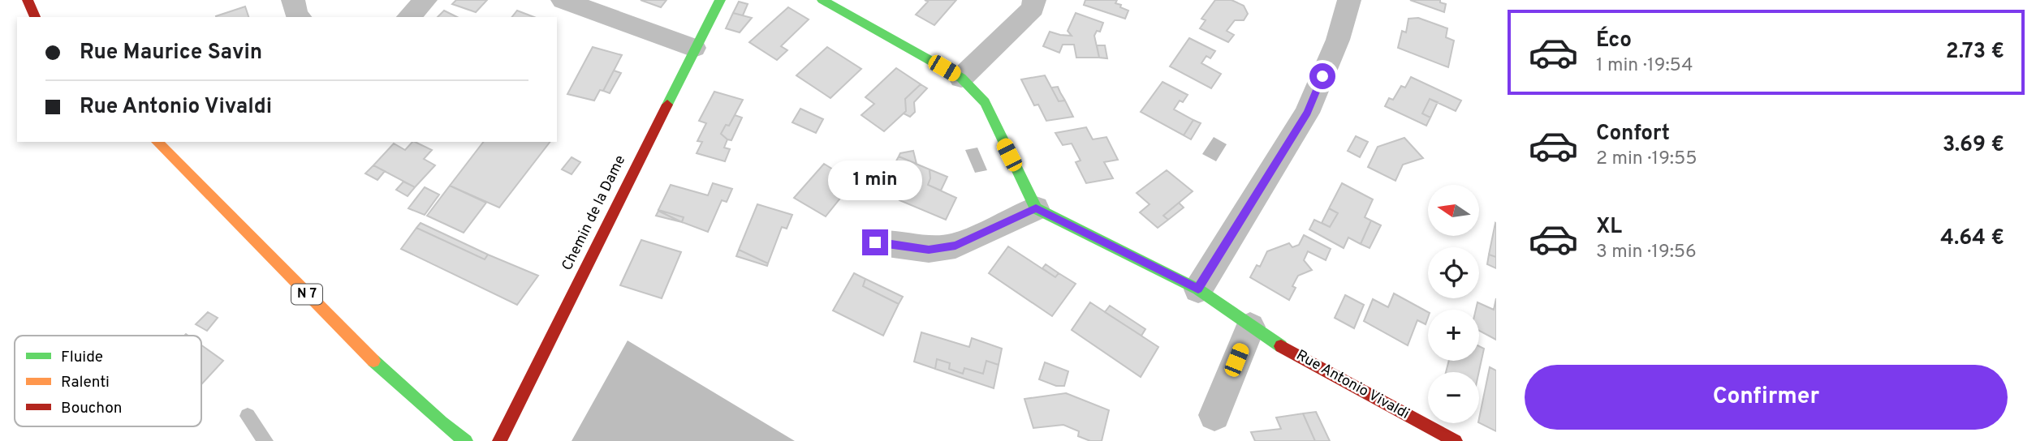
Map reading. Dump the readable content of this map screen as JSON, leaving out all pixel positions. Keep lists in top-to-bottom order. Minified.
{"streets":{"street":["Chemin de la Dame","N 7","Rue Antonio Vivaldi"]},"legend":["Fluide","Ralenti","Bouchon"],"north":"left","page":{"list":[{"name":"Éco","note":"1 min · 19:54","value":"2.73 €"},{"name":"Confort","note":"2 min · 19:55","value":"3.69 €"},{"name":"XL","note":"3 min · 19:56","value":"4.64 €"}],"banner":["Rue Maurice Savin","Rue Antonio Vivaldi"],"bubble":"1 min","map_buttons":["+","−"],"buttons":"Confirmer"}}
